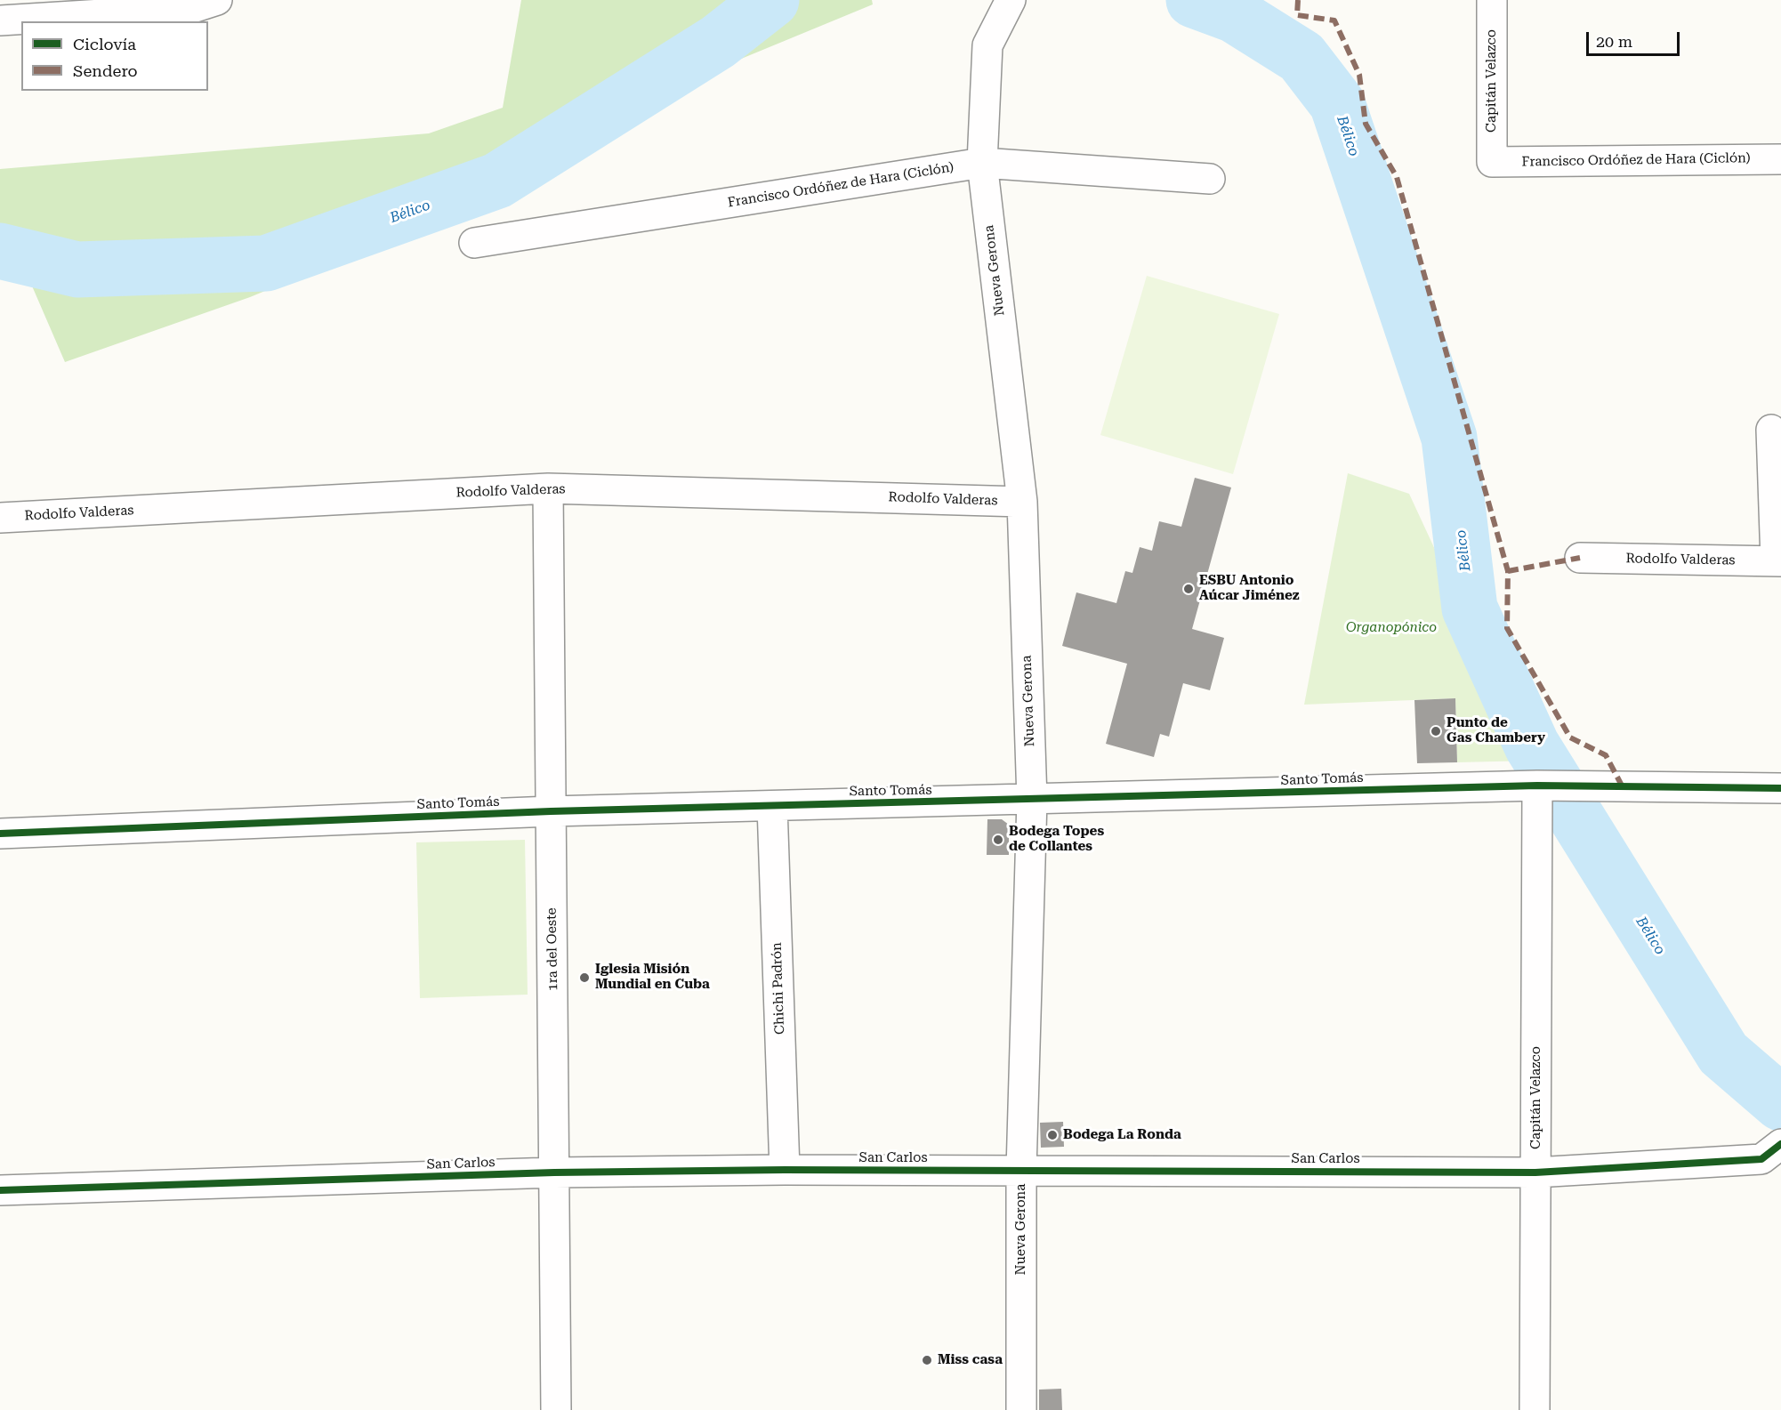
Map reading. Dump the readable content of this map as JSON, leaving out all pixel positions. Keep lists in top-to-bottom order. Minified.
{"streets":{"street":["Capitán Velazco","Francisco Ordóñez de Hara (Ciclón)","Nueva Gerona","Rodolfo Valderas","Santo Tomás","1ra del Oeste","Chichi Padrón","San Carlos"]},"crossings":[["Capitán Velazco","Francisco Ordóñez de Hara (Ciclón)"],["Capitán Velazco","Santo Tomás"],["Capitán Velazco","San Carlos"],["Francisco Ordóñez de Hara (Ciclón)","Nueva Gerona"],["Nueva Gerona","Rodolfo Valderas"],["Nueva Gerona","Santo Tomás"],["Nueva Gerona","San Carlos"],["Rodolfo Valderas","1ra del Oeste"],["Santo Tomás","1ra del Oeste"],["Santo Tomás","Chichi Padrón"],["1ra del Oeste","San Carlos"],["Chichi Padrón","San Carlos"]],"water":["Bélico"],"parks":["Organopónico"],"places":["ESBU Antonio Aúcar Jiménez","Punto de Gas Chambery","Bodega Topes de Collantes","Iglesia Misión Mundial en Cuba","Bodega La Ronda","Miss casa"],"legend":["Ciclovía","Sendero"],"scale_bar":"20 m"}
